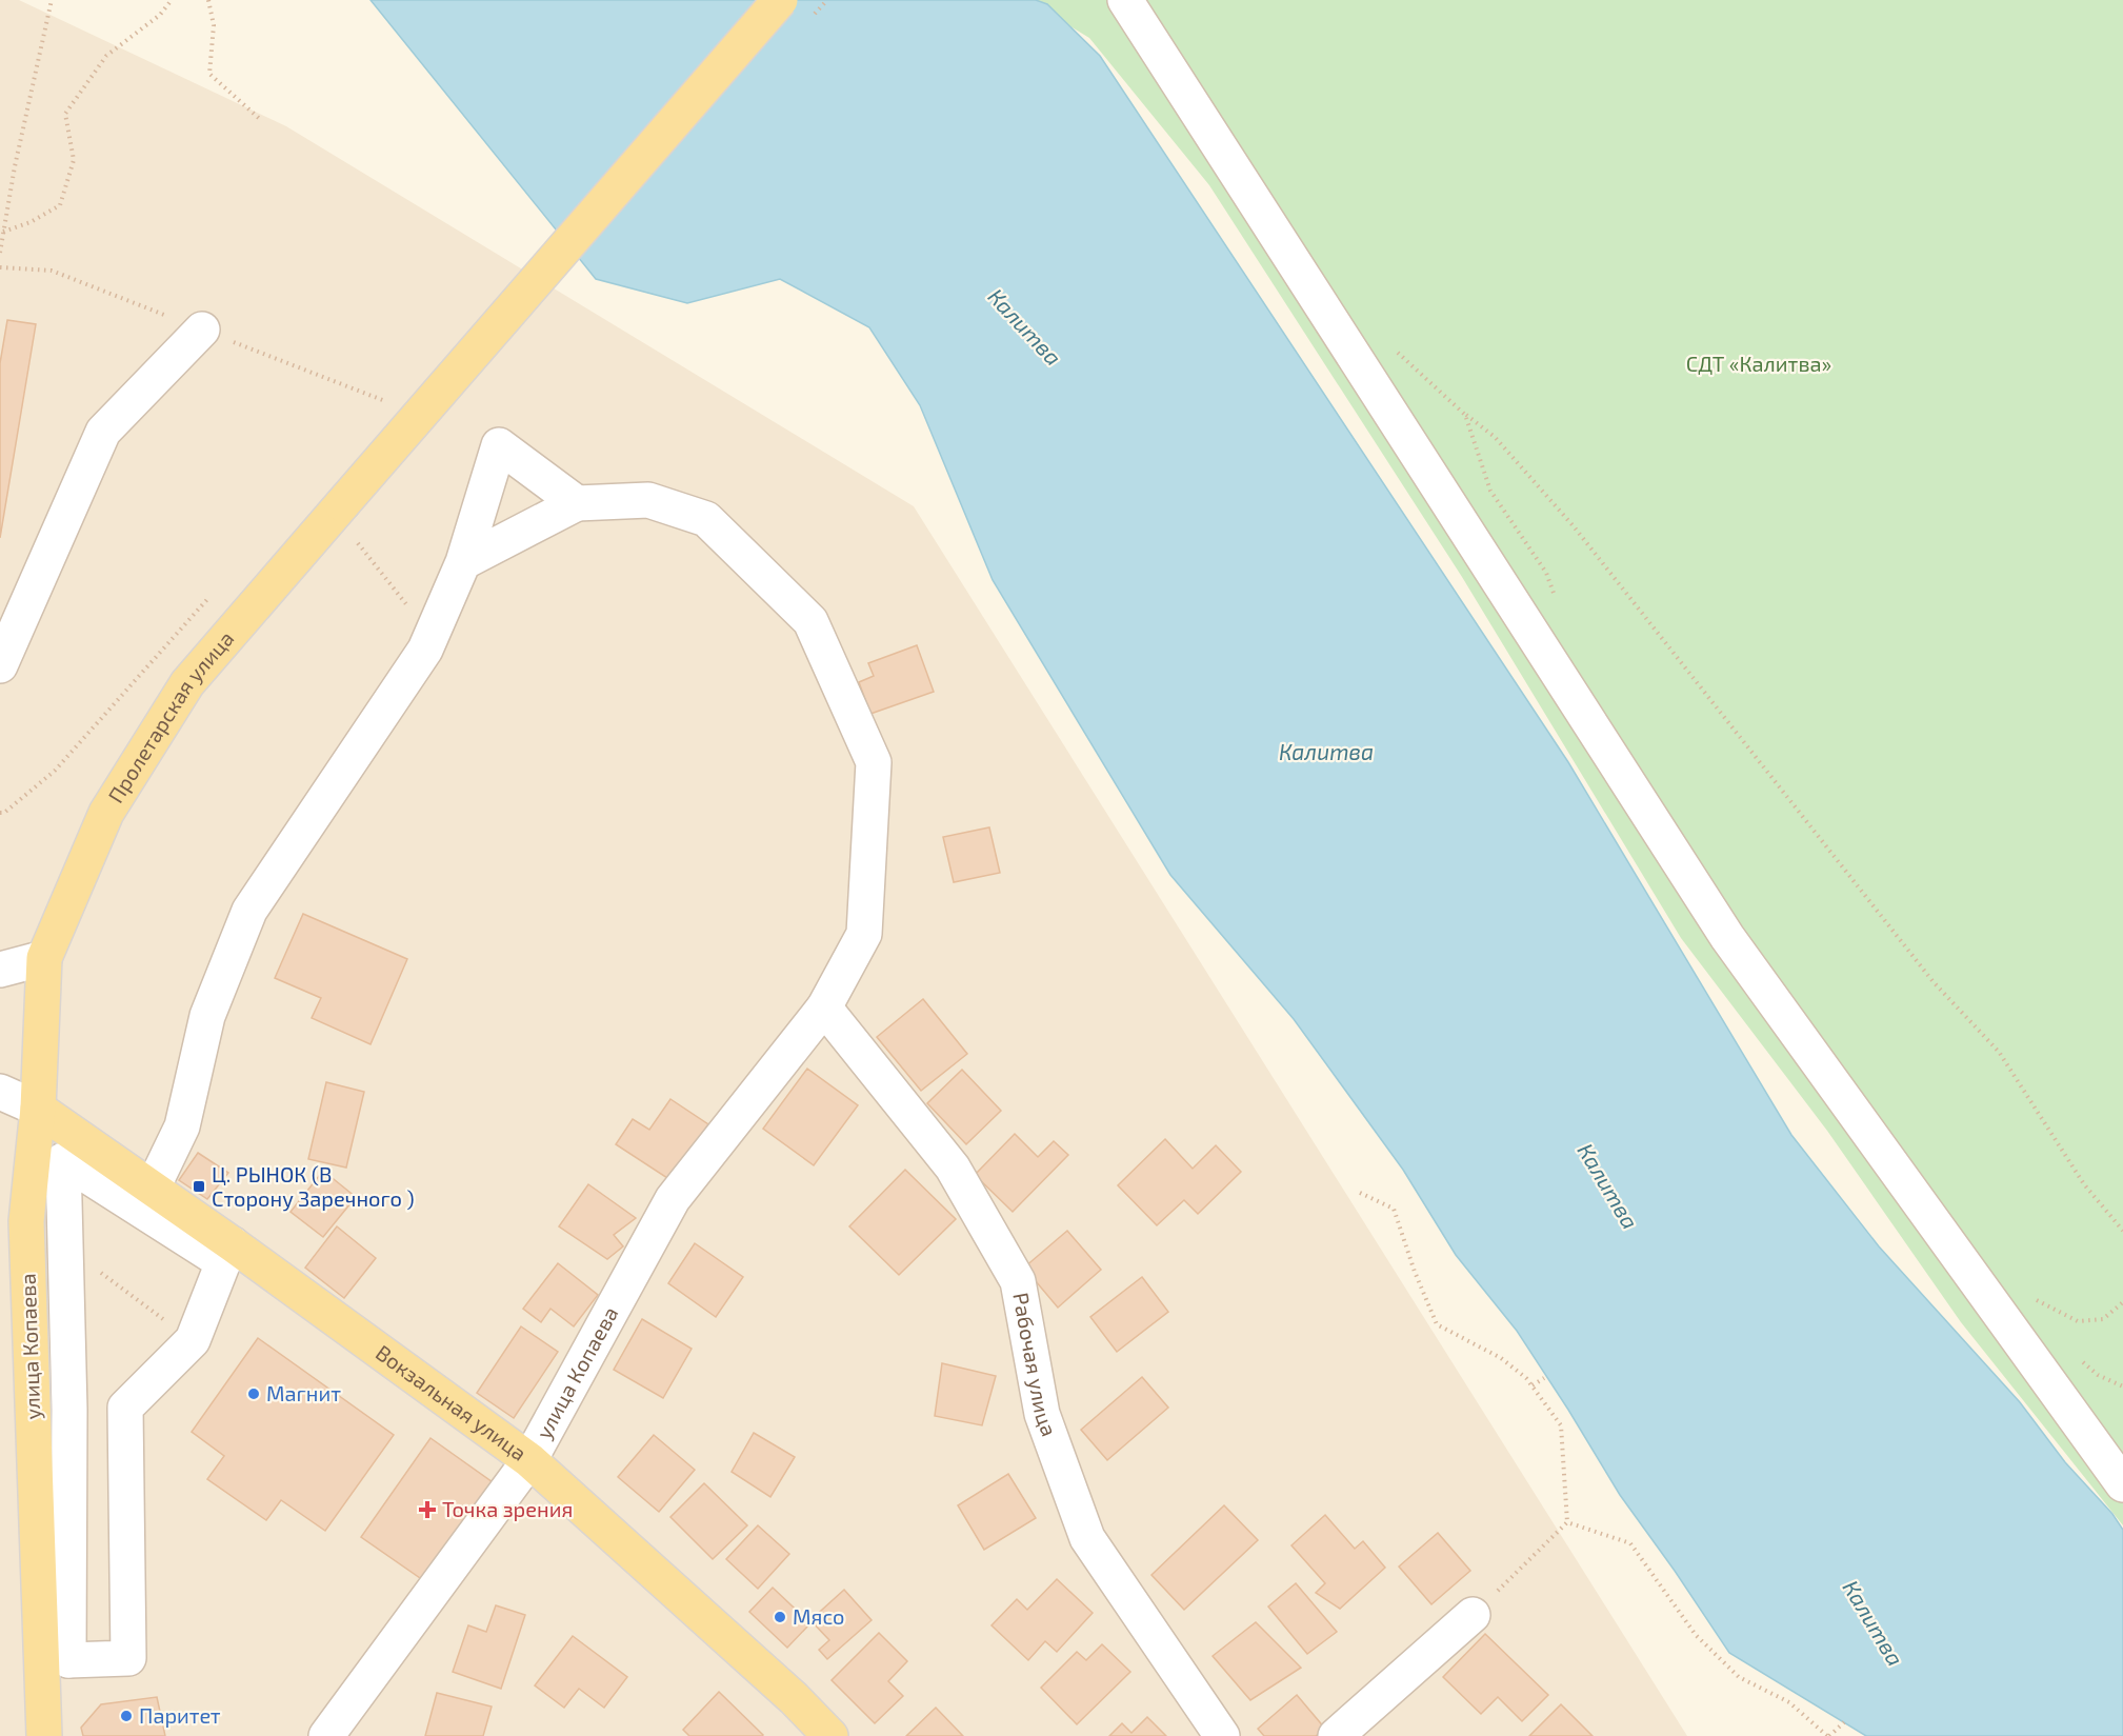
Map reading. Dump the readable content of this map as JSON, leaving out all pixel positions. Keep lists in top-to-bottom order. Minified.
{"streets":{"main road":["Пролетарская улица","улица Копаева","Вокзальная улица"],"street":["Рабочая улица"]},"crossings":[["Пролетарская улица","улица Копаева"],["улица Копаева","Рабочая улица"],["улица Копаева","Вокзальная улица"]],"water":["Калитва"],"parks":["СДТ «Калитва»"],"places":{"transit":["Ц. РЫНОК (В Сторону Заречного )"],"other":["Магнит","Мясо","Паритет"],"health":["Точка зрения"]}}
